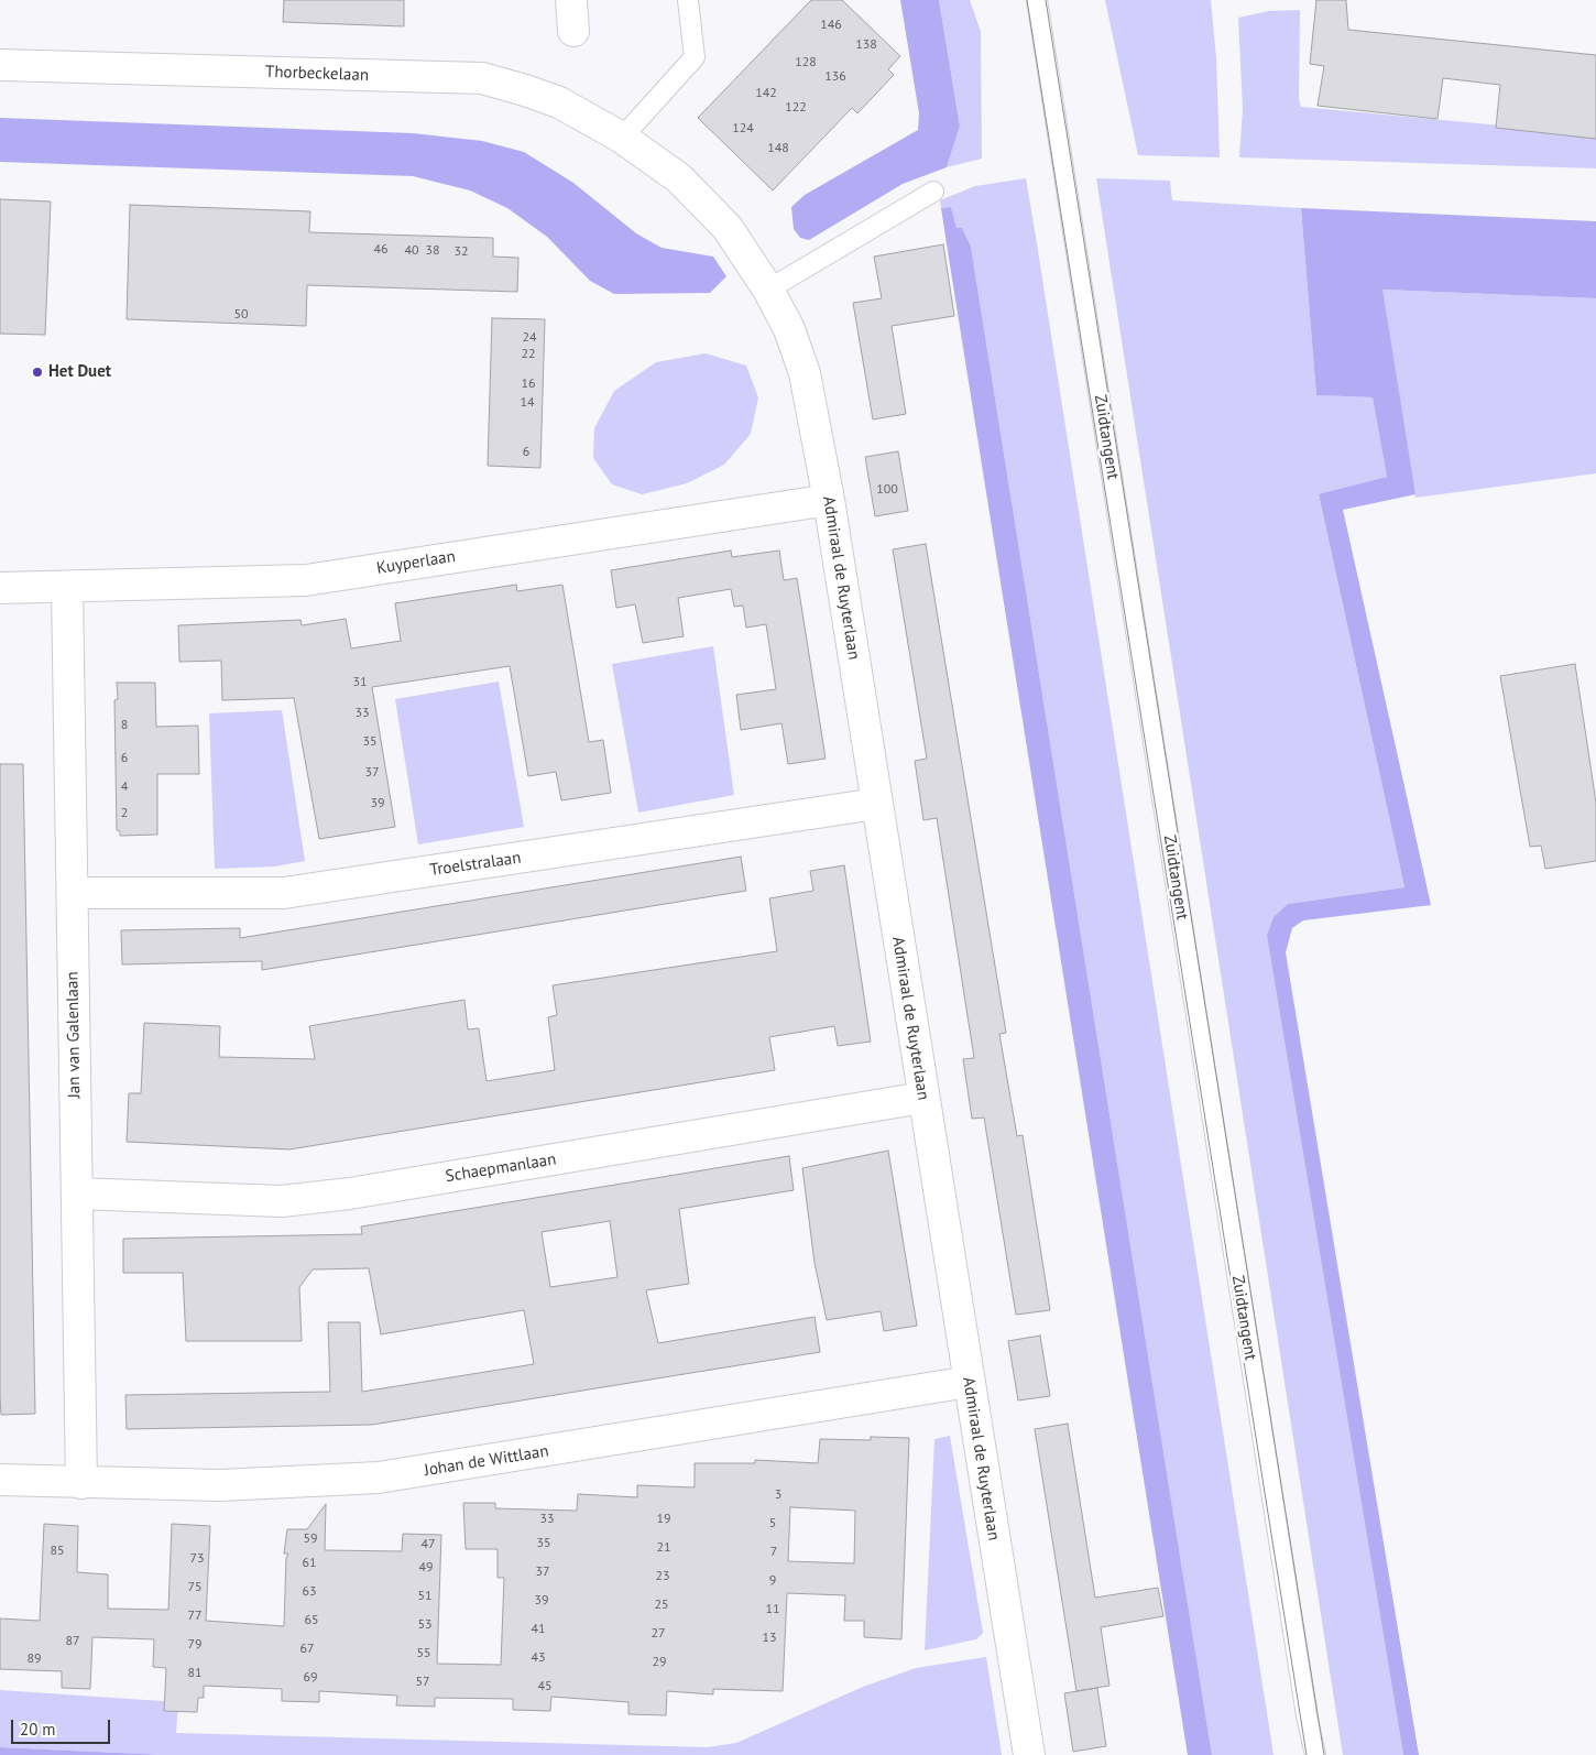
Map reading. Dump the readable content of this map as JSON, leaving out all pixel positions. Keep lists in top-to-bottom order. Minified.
{"streets":{"street":["Thorbeckelaan","Kuyperlaan","Admiraal de Ruyterlaan","Troelstralaan","Jan van Galenlaan","Schaepmanlaan","Johan de Wittlaan"],"lane":["Zuidtangent"]},"crossings":[["Thorbeckelaan","Admiraal de Ruyterlaan"],["Kuyperlaan","Admiraal de Ruyterlaan"],["Kuyperlaan","Jan van Galenlaan"],["Admiraal de Ruyterlaan","Troelstralaan"],["Admiraal de Ruyterlaan","Schaepmanlaan"],["Admiraal de Ruyterlaan","Johan de Wittlaan"],["Troelstralaan","Jan van Galenlaan"],["Jan van Galenlaan","Schaepmanlaan"],["Jan van Galenlaan","Johan de Wittlaan"]],"places":["Het Duet"],"house_numbers":["146","138","128","136","142","122","124","148","46","40","38","32","50","24","22","16","14","6","100","31","33","8","35","6","37","4","39","2","3","33","19","5","59","35","47","21","85","7","73","61","49","37","23","9","75","63","51","39","25","11","77","65","53","41","27","13","87","79","67","55","43","89","29","81","69","57","45"],"scale_bar":"20 m"}
